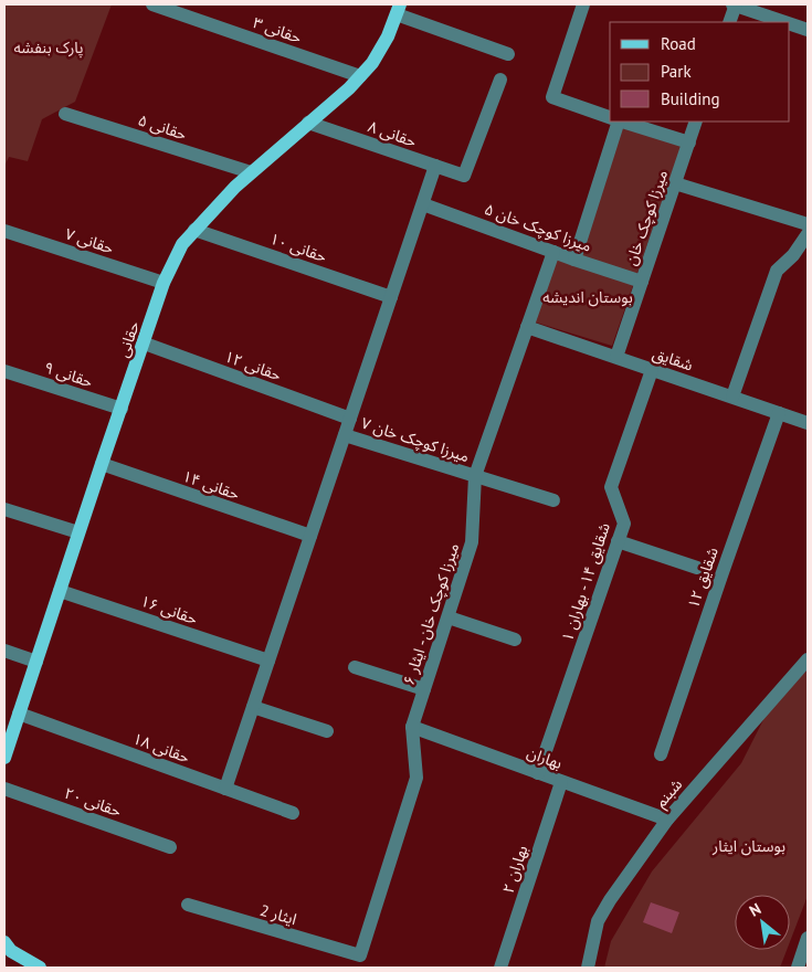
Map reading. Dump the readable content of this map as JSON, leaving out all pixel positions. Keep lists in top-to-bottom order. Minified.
{"streets":{"main road":["حقانی"],"street":["حقانی ۳","حقانی ۵","حقانی ۸","میرزا کوچک خان","میرزا کوچک خان ۵","حقانی ۷","حقانی ۱۰","شقایق","حقانی ۱۲","حقانی ۹","میرزا کوچک خان ۷","حقانی ۱۴","شقایق ۱۲","شقایق ۱۴ - بهاران ۱","حقانی ۱۶","میرزا کوچک خان - ایثار ۶","حقانی ۱۸","بهاران","شبنم","حقانی ۲۰","بهاران ۲","ایثار 2"]},"crossings":[["حقانی ۳","حقانی"],["حقانی ۵","حقانی"],["حقانی ۸","حقانی"],["میرزا کوچک خان","میرزا کوچک خان ۵"],["میرزا کوچک خان","شقایق"],["میرزا کوچک خان ۵","میرزا کوچک خان - ایثار ۶"],["حقانی ۷","حقانی"],["حقانی ۱۰","حقانی"],["حقانی","حقانی ۱۲"],["حقانی","حقانی ۹"],["حقانی","حقانی ۱۴"],["حقانی","حقانی ۱۶"],["حقانی","حقانی ۱۸"],["شقایق","شقایق ۱۲"],["شقایق","شقایق ۱۴ - بهاران ۱"],["شقایق","میرزا کوچک خان - ایثار ۶"],["میرزا کوچک خان ۷","میرزا کوچک خان - ایثار ۶"],["شقایق ۱۴ - بهاران ۱","بهاران"],["میرزا کوچک خان - ایثار ۶","بهاران"],["میرزا کوچک خان - ایثار ۶","ایثار 2"],["بهاران","شبنم"],["بهاران","بهاران ۲"]],"parks":["پارک بنفشه","بوستان اندیشه","بوستان ایثار"],"legend":["Road","Park","Building"],"north":"top left"}
